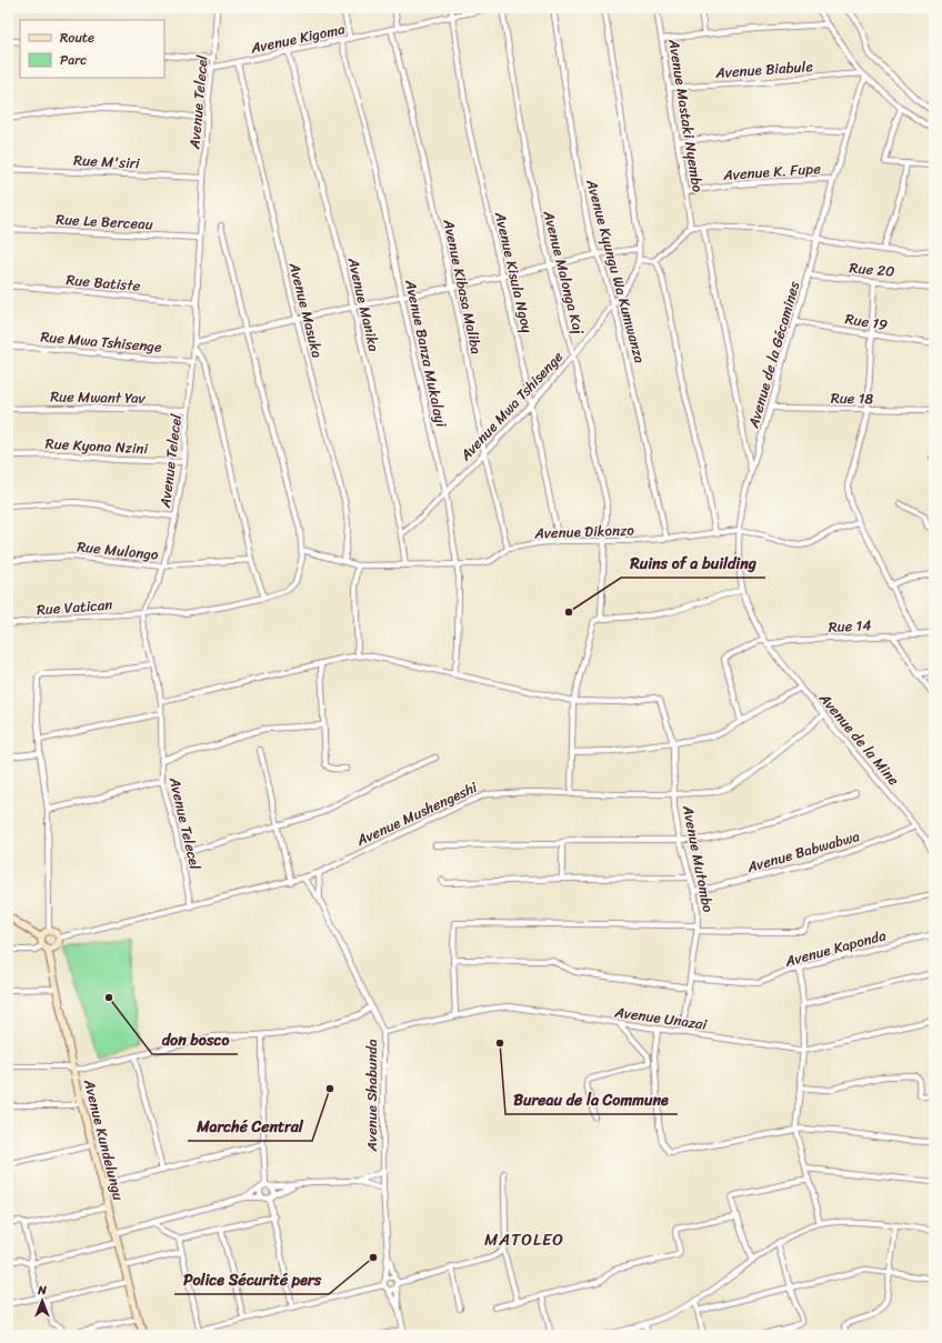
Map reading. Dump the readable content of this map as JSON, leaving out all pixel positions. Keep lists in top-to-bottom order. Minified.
{"streets":{"street":["Avenue Kigoma","Avenue Biabule","Avenue Telecel","Avenue Mastaki Nyembo","Rue M'siri","Avenue K. Fupe","Rue Le Berceau","Rue 20","Avenue Kyungu Wa Kumwanza","Avenue Kisula Ngoy","Avenue Malonga Kaj","Rue Batiste","Avenue Kibasa Maliba","Avenue Manika","Avenue Masuka","Rue 19","Rue Mwa Tshisenge","Avenue Banza Mukalayi","Avenue de la Gécamines","Rue Mwant Yav","Rue 18","Avenue Mwa Tshisenge","Rue Kyona Nzini","Avenue Dikonzo","Rue Mulongo","Rue Vatican","Rue 14","Avenue de la Mine","Avenue Mushengeshi","Avenue Babwabwa","Avenue Mutombo","Avenue Kaponda","Avenue Unazai","Avenue Shabunda","Avenue Kundelungu"]},"crossings":[["Avenue Kigoma","Avenue Telecel"],["Avenue Kigoma","Avenue Kisula Ngoy"],["Avenue Kigoma","Avenue Kibasa Maliba"],["Avenue Kigoma","Avenue Manika"],["Avenue Kigoma","Avenue Masuka"],["Avenue Kigoma","Avenue Banza Mukalayi"],["Avenue Biabule","Avenue Mastaki Nyembo"],["Avenue Biabule","Avenue de la Gécamines"],["Avenue Telecel","Rue M'siri"],["Avenue Telecel","Rue Le Berceau"],["Avenue Telecel","Rue Batiste"],["Avenue Telecel","Rue Mwa Tshisenge"],["Avenue Telecel","Rue Mwant Yav"],["Avenue Telecel","Rue Kyona Nzini"],["Avenue Telecel","Rue Mulongo"],["Avenue Telecel","Rue Vatican"],["Avenue Telecel","Avenue Mushengeshi"],["Avenue Mastaki Nyembo","Avenue K. Fupe"],["Avenue K. Fupe","Avenue de la Gécamines"],["Rue 20","Avenue de la Gécamines"],["Avenue Kyungu Wa Kumwanza","Avenue Mwa Tshisenge"],["Avenue Kyungu Wa Kumwanza","Avenue Dikonzo"],["Avenue Kisula Ngoy","Avenue Mwa Tshisenge"],["Avenue Kisula Ngoy","Avenue Dikonzo"],["Avenue Malonga Kaj","Avenue Mwa Tshisenge"],["Avenue Malonga Kaj","Avenue Dikonzo"],["Avenue Kibasa Maliba","Avenue Mwa Tshisenge"],["Avenue Kibasa Maliba","Avenue Dikonzo"],["Avenue Manika","Avenue Mwa Tshisenge"],["Avenue Manika","Avenue Dikonzo"],["Avenue Masuka","Avenue Dikonzo"],["Rue 19","Avenue de la Gécamines"],["Avenue Banza Mukalayi","Avenue Mwa Tshisenge"],["Avenue Banza Mukalayi","Avenue Dikonzo"],["Avenue de la Gécamines","Rue 18"],["Avenue de la Gécamines","Avenue Dikonzo"],["Avenue de la Gécamines","Avenue de la Mine"],["Avenue Dikonzo","Rue Vatican"],["Rue 14","Avenue de la Mine"],["Avenue de la Mine","Avenue Mushengeshi"],["Avenue de la Mine","Avenue Babwabwa"],["Avenue Mushengeshi","Avenue Mutombo"],["Avenue Mushengeshi","Avenue Kundelungu"],["Avenue Babwabwa","Avenue Mutombo"],["Avenue Mutombo","Avenue Kaponda"],["Avenue Mutombo","Avenue Unazai"],["Avenue Unazai","Avenue Shabunda"]],"districts":["MATOLEO"],"places":["Ruins of a building","don bosco","Bureau de la Commune","Marché Central","Police Sécurité pers"],"legend":["Route","Parc"],"north":"top"}
